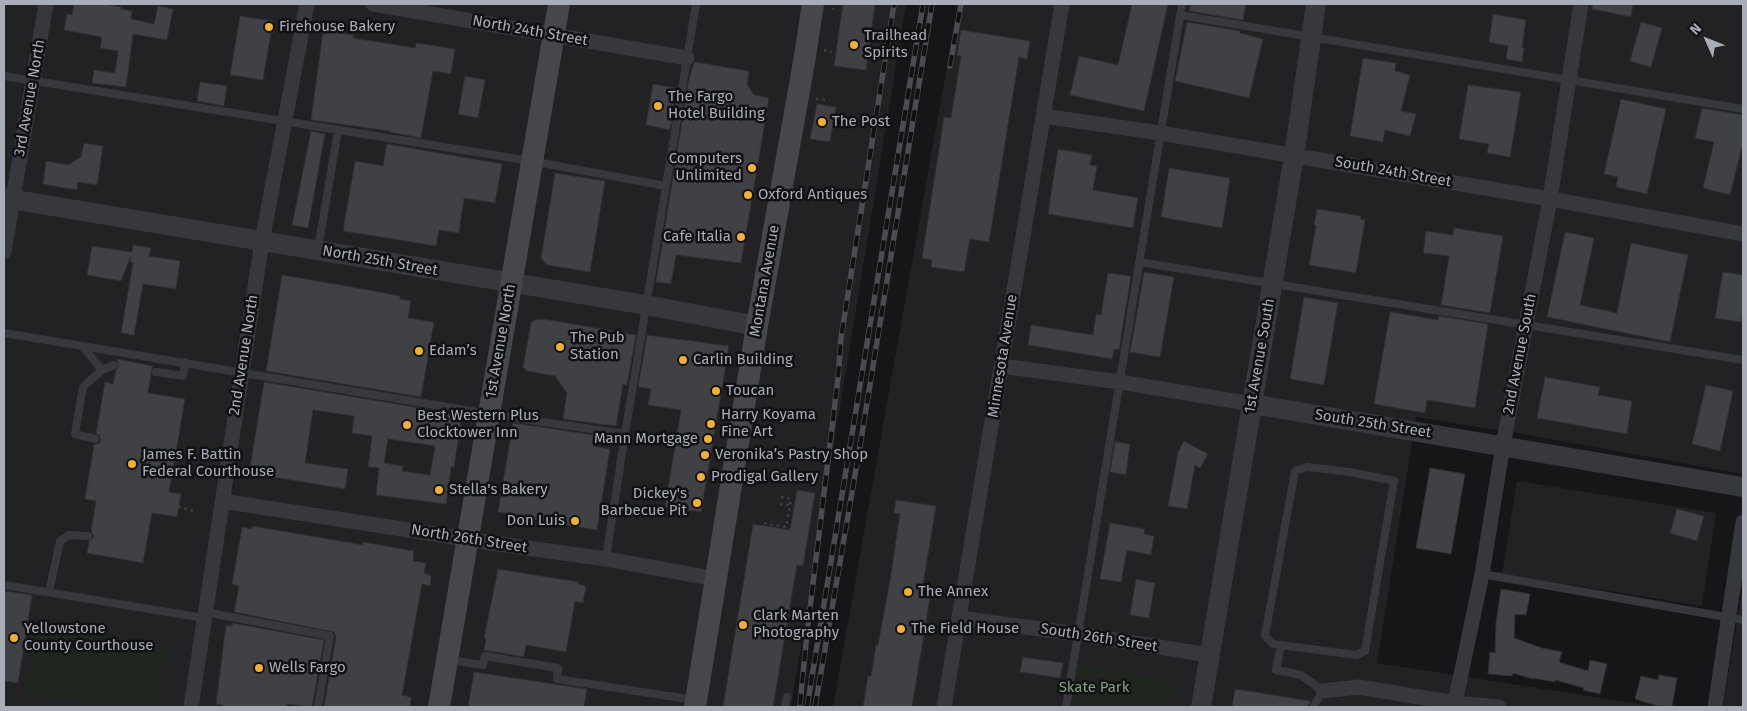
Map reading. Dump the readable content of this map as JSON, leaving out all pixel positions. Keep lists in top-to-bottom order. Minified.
{"streets":{"main road":["Montana Avenue","1st Avenue North"],"street":["North 24th Street","3rd Avenue North","South 24th Street","North 25th Street","2nd Avenue South","2nd Avenue North","Minnesota Avenue","1st Avenue South","South 25th Street","North 26th Street","South 26th Street"]},"crossings":[["North 24th Street","1st Avenue North"],["3rd Avenue North","North 25th Street"],["South 24th Street","2nd Avenue South"],["South 24th Street","Minnesota Avenue"],["South 24th Street","1st Avenue South"],["North 25th Street","Montana Avenue"],["North 25th Street","1st Avenue North"],["North 25th Street","2nd Avenue North"],["Montana Avenue","North 26th Street"],["1st Avenue North","North 26th Street"],["2nd Avenue South","South 25th Street"],["2nd Avenue North","North 26th Street"],["Minnesota Avenue","South 25th Street"],["Minnesota Avenue","South 26th Street"],["1st Avenue South","South 25th Street"],["1st Avenue South","South 26th Street"]],"parks":["Skate Park"],"places":["Firehouse Bakery","Trailhead Spirits","The Fargo Hotel Building","The Post","Computers Unlimited","Oxford Antiques","Cafe Italia","The Pub Station","Edam’s","Carlin Building","Toucan","Harry Koyama Fine Art","Best Western Plus Clocktower Inn","Mann Mortgage","Veronika’s Pastry Shop","James F. Battin Federal Courthouse","Prodigal Gallery","Stella's Bakery","Dickey's Barbecue Pit","Don Luis","The Annex","Clark Marten Photography","The Field House","Yellowstone County Courthouse","Wells Fargo"],"north":"top left"}
